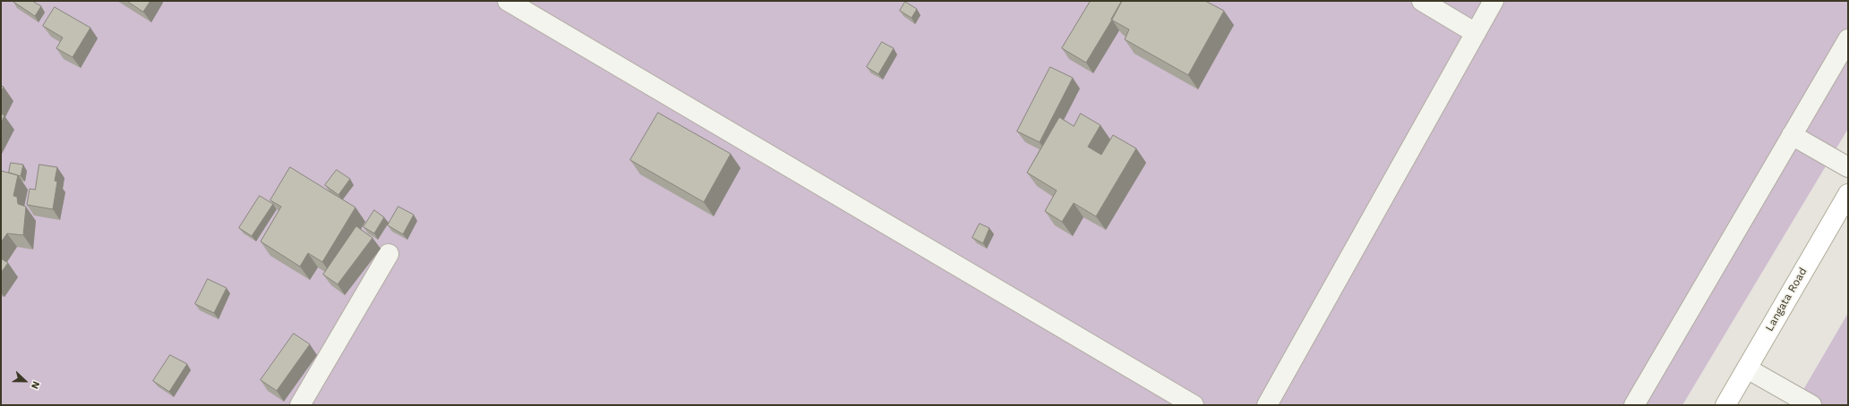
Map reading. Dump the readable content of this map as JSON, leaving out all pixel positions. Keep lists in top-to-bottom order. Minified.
{"streets":{"main road":["Langata Road"]},"north":"right"}
